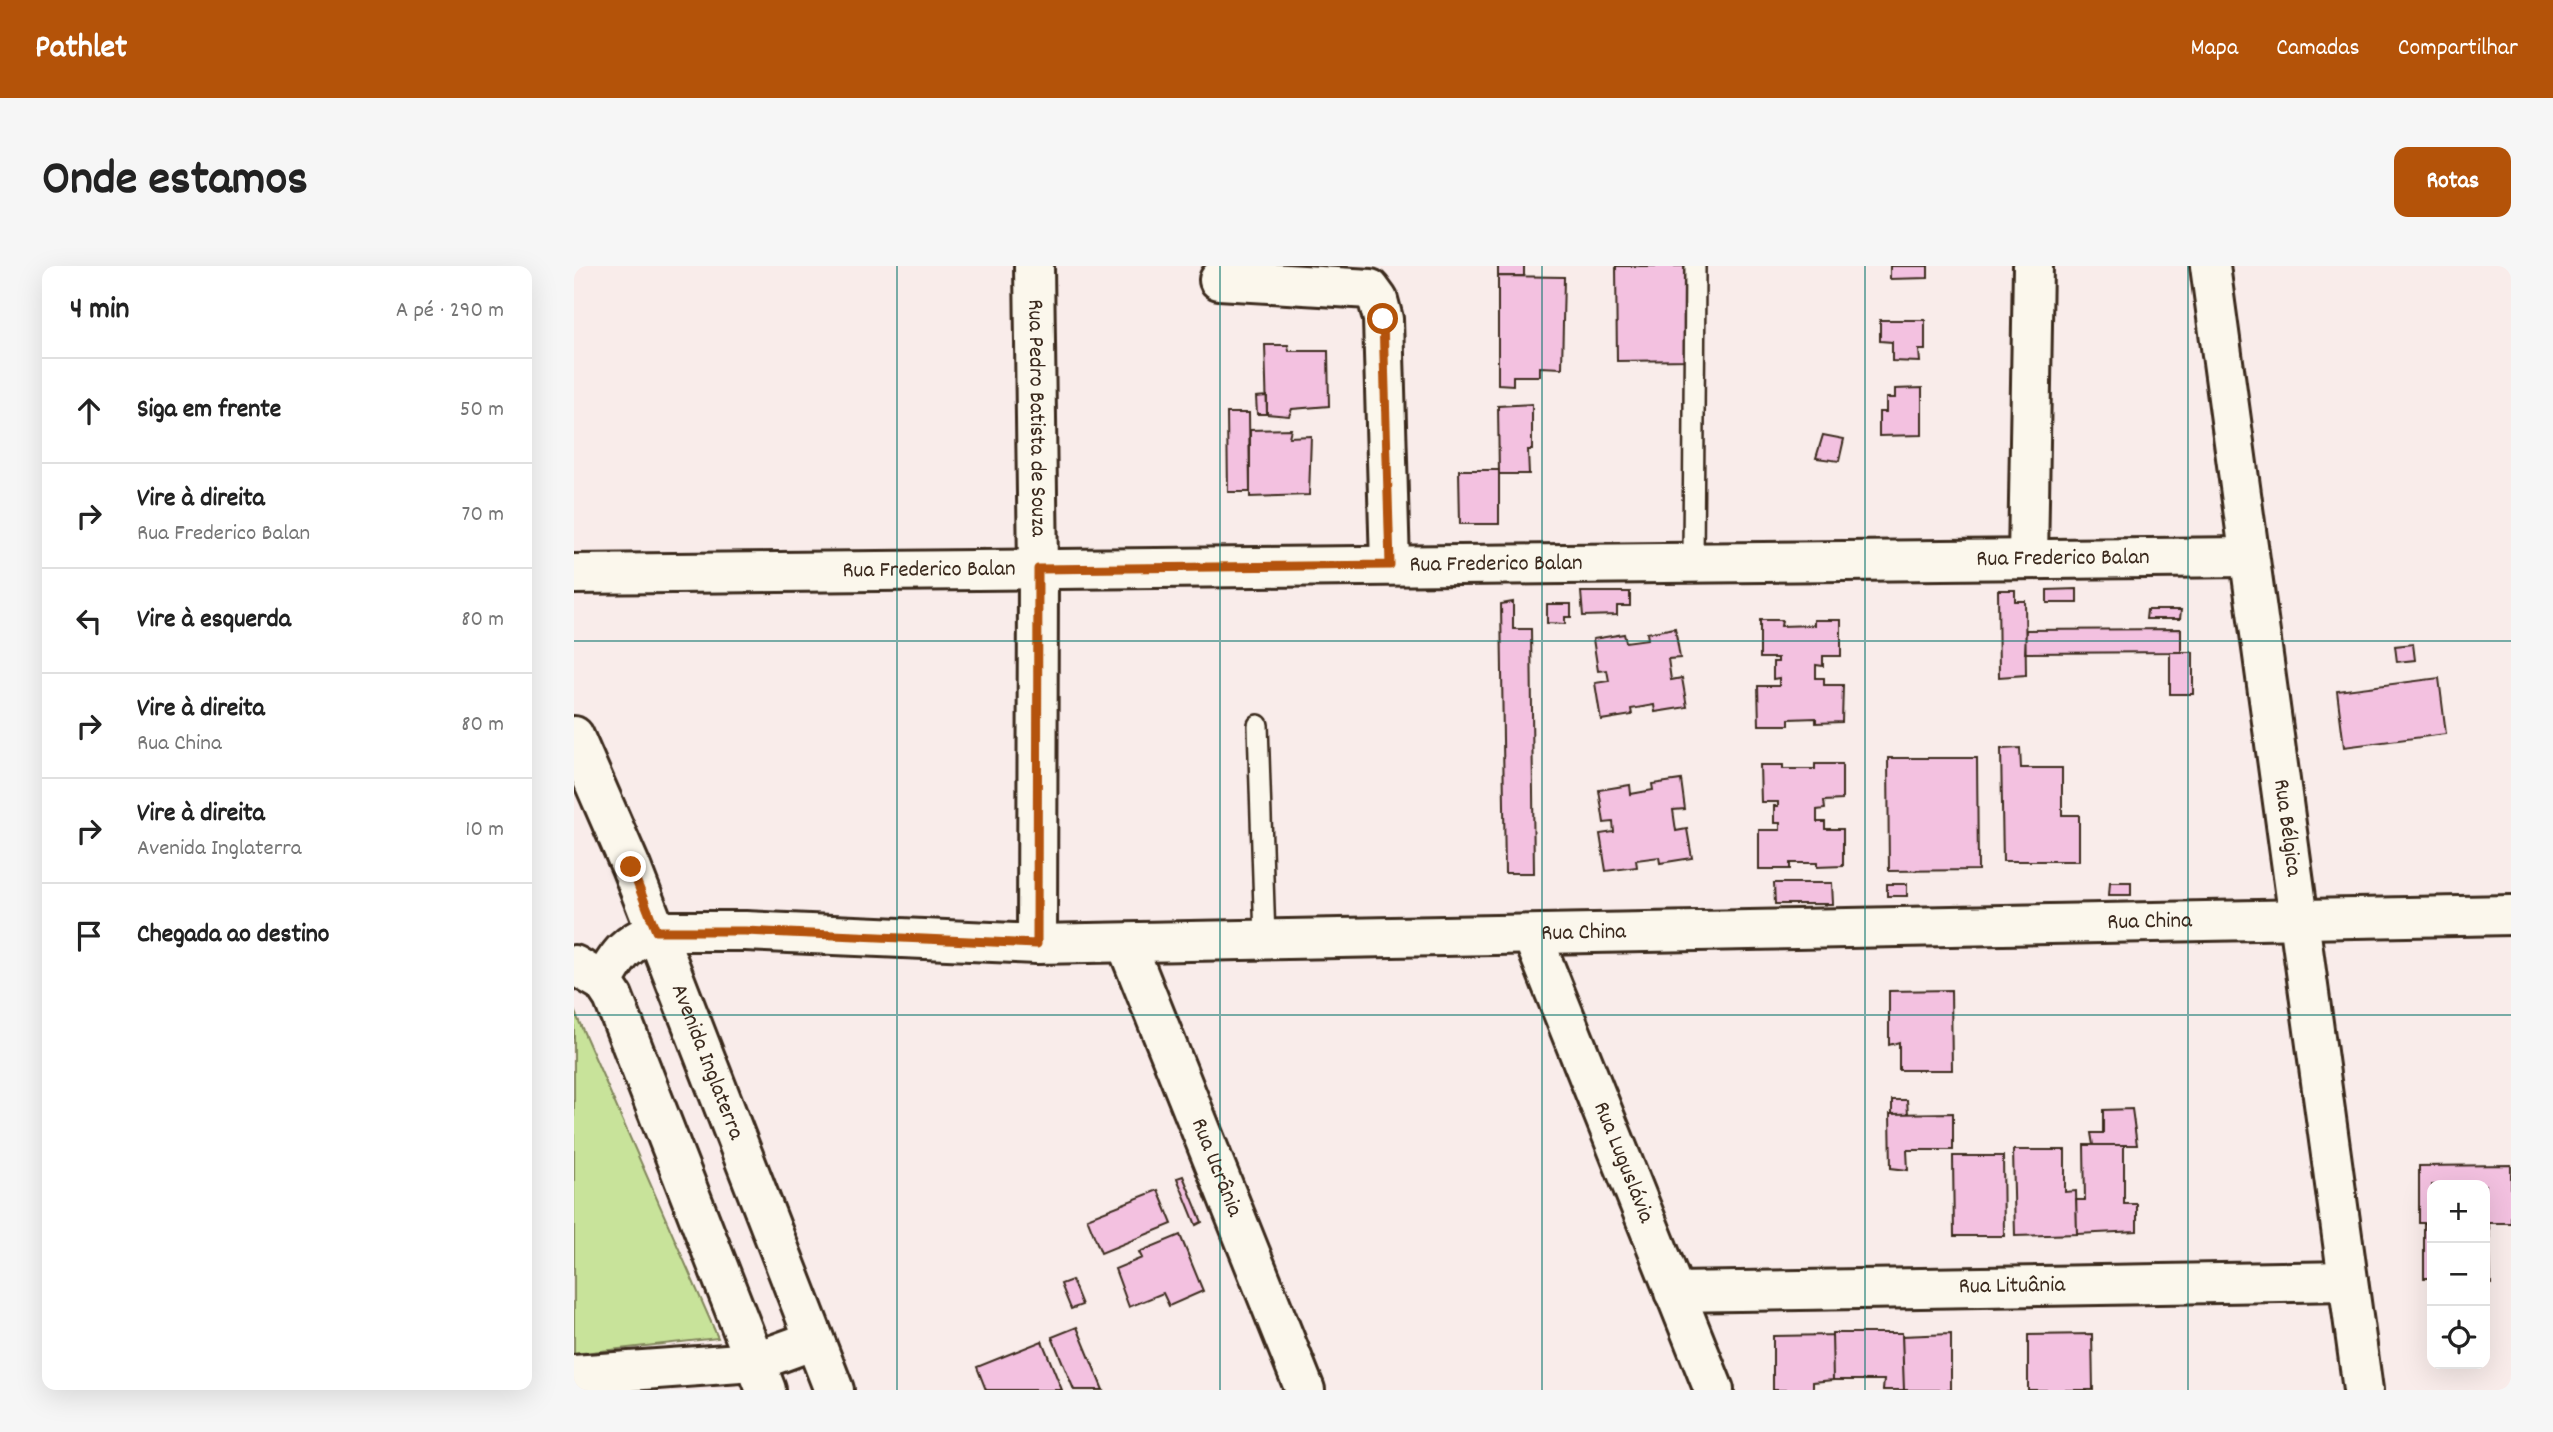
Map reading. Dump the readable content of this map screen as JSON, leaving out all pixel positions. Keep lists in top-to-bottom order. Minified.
{"streets":{"street":["Rua Pedro Batista de Souza","Rua Frederico Balan","Rua Bélgica","Rua China","Avenida Inglaterra","Rua Luguslávia","Rua Ucrânia","Rua Lituânia"]},"crossings":[["Rua Pedro Batista de Souza","Rua Frederico Balan"],["Rua Pedro Batista de Souza","Rua China"],["Rua Frederico Balan","Rua Bélgica"],["Rua Bélgica","Rua China"],["Rua Bélgica","Rua Lituânia"],["Rua China","Avenida Inglaterra"],["Rua China","Rua Luguslávia"],["Rua China","Rua Ucrânia"],["Rua Luguslávia","Rua Lituânia"]],"page":{"header":"Pathlet","nav":["Mapa","Camadas","Compartilhar"],"title":"Onde estamos","buttons":"Rotas","heading":["4 min","A pé · 290 m"],"list":[["Siga em frente","50 m"],["Vire à direita","Rua Frederico Balan","70 m"],["Vire à esquerda","80 m"],["Vire à direita","Rua China","80 m"],["Vire à direita","Avenida Inglaterra","10 m"],"Chegada ao destino"],"map_buttons":["+","−"]}}
